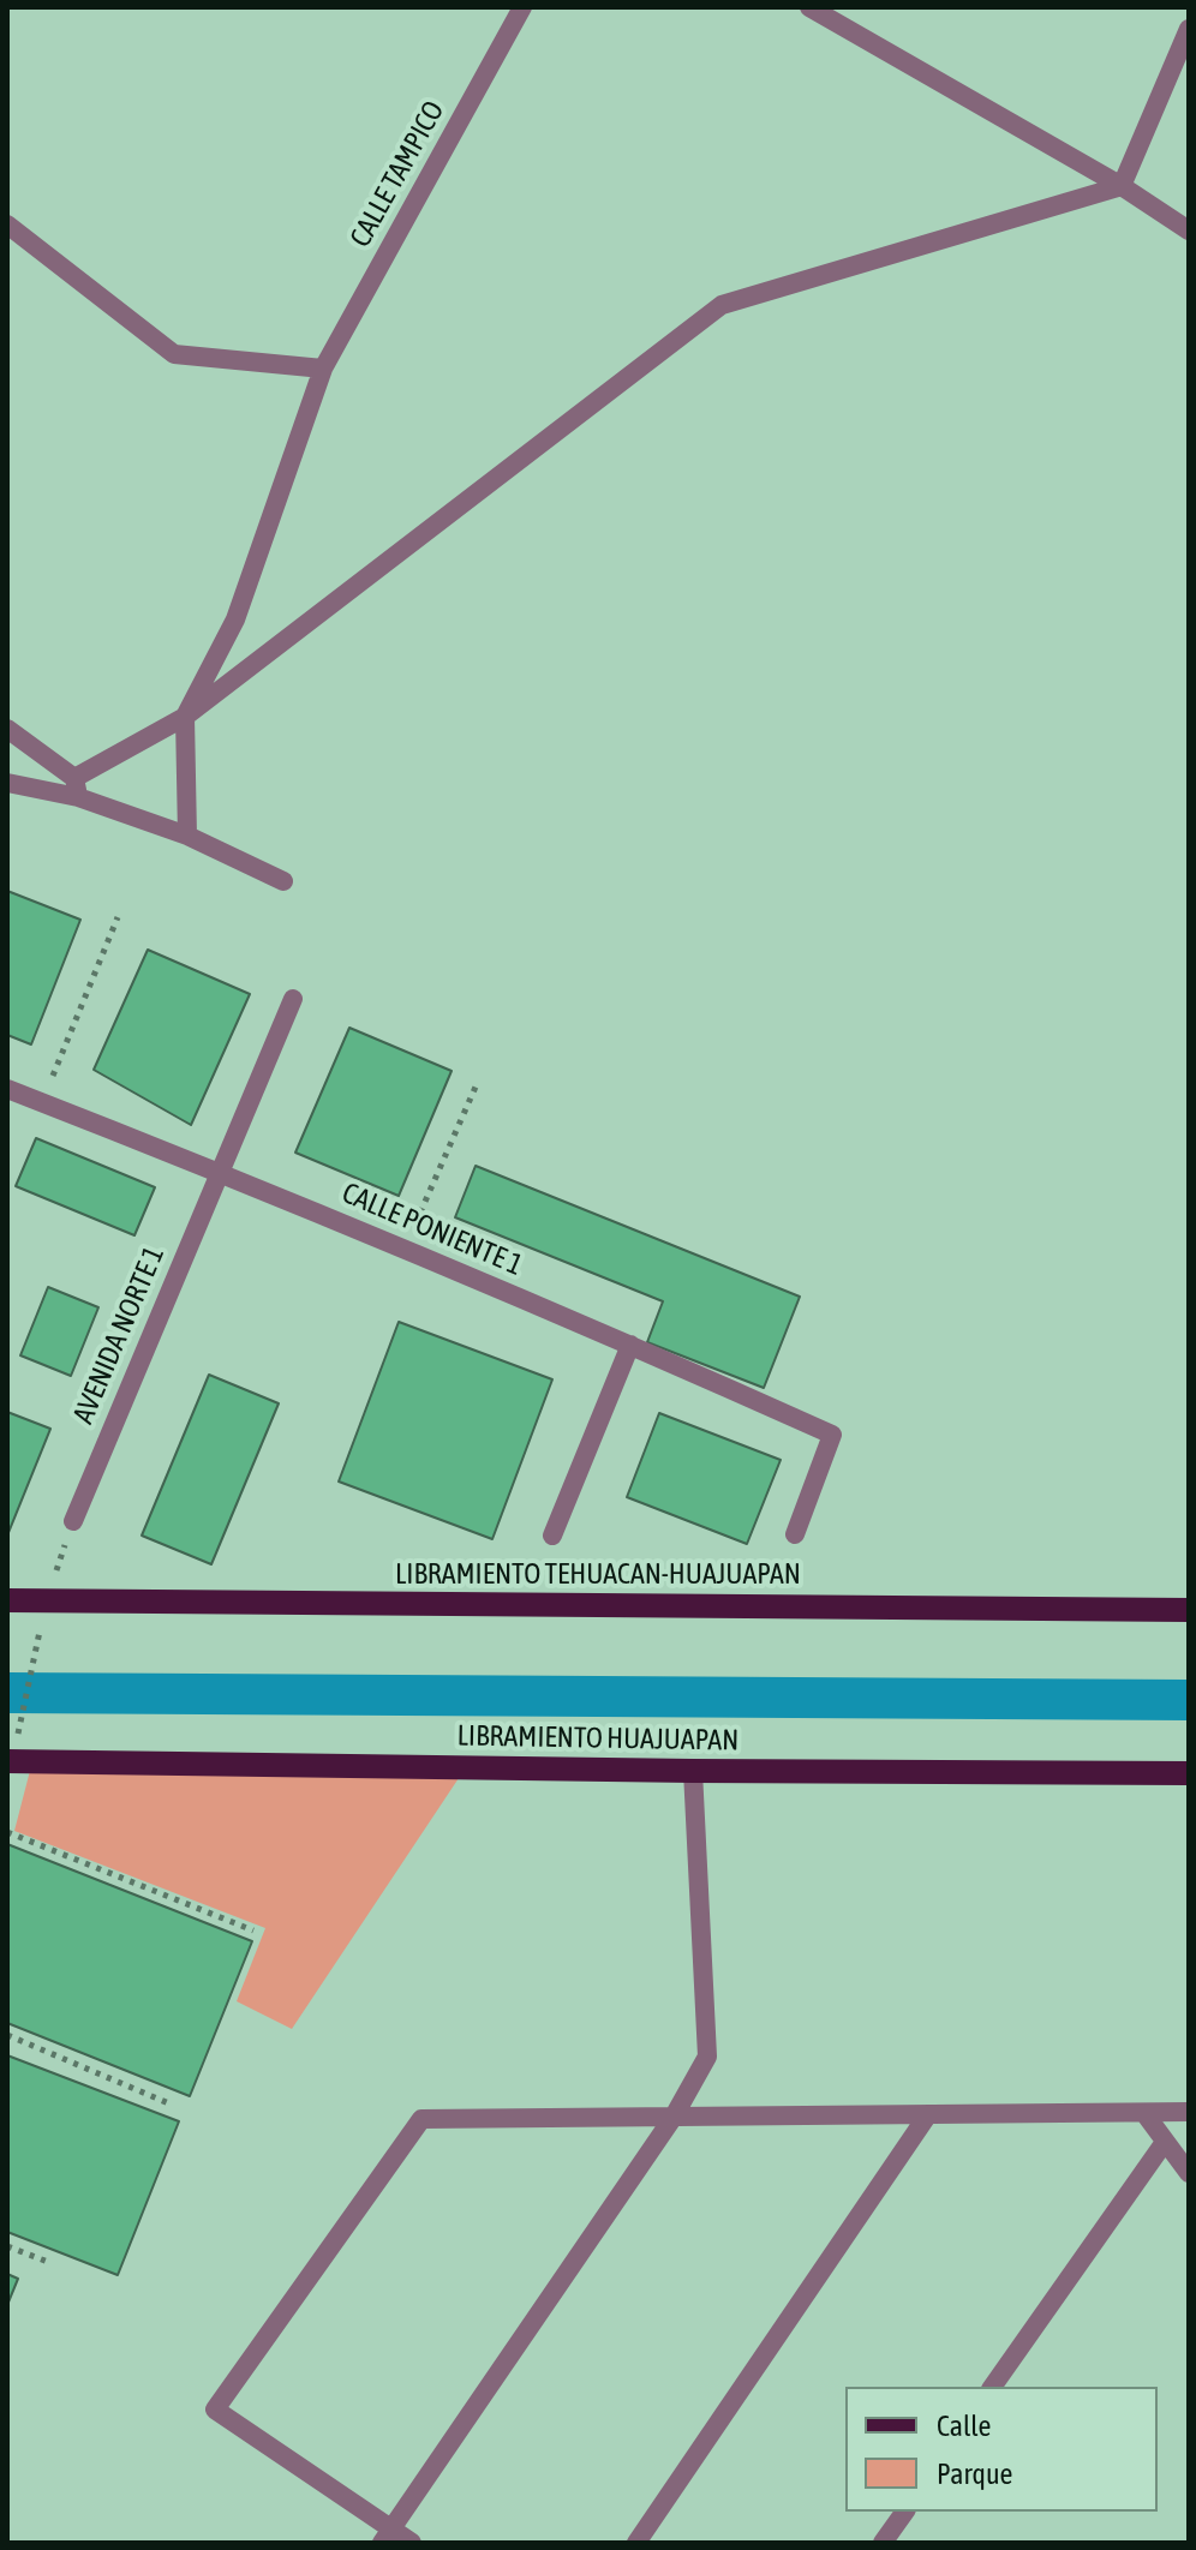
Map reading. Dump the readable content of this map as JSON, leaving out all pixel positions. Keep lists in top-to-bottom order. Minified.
{"streets":{"main road":["LIBRAMIENTO TEHUACAN-HUAJUAPAN","LIBRAMIENTO HUAJUAPAN"],"street":["CALLE TAMPICO","CALLE PONIENTE 1","AVENIDA NORTE 1"]},"crossings":[["CALLE PONIENTE 1","AVENIDA NORTE 1"]],"legend":["Calle","Parque"]}
